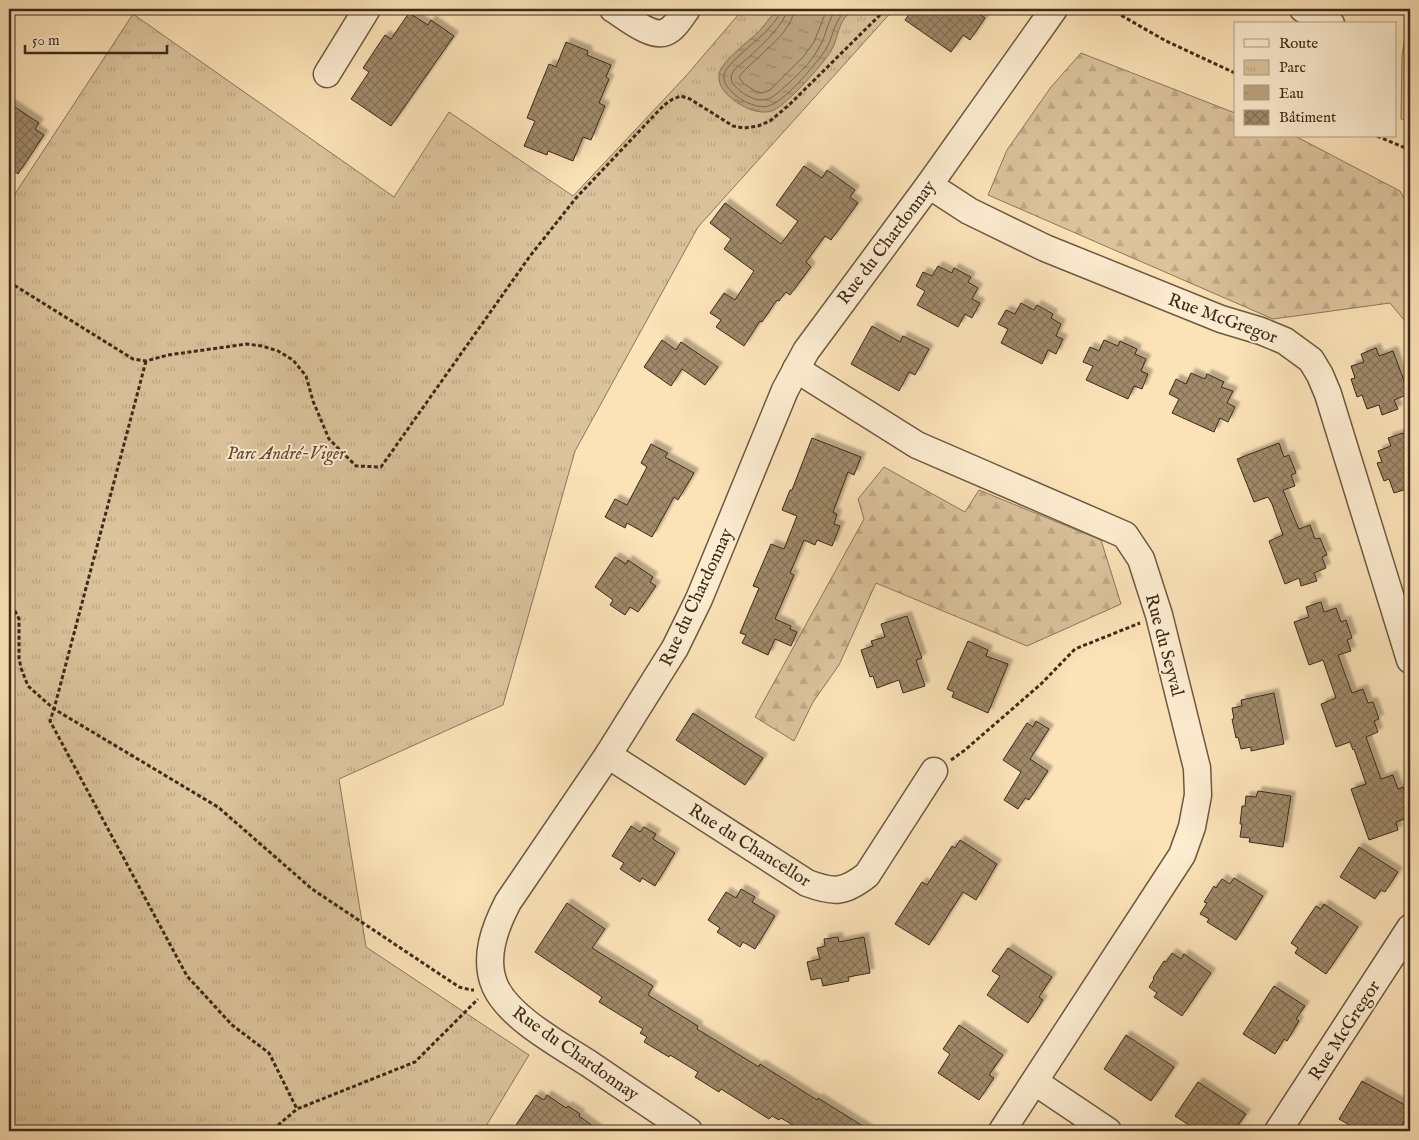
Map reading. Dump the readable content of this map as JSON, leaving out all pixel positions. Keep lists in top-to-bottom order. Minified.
{"streets":{"street":["Rue du Chardonnay","Rue McGregor","Rue du Seyval","Rue du Chancellor"]},"crossings":[["Rue du Chardonnay","Rue McGregor"],["Rue du Chardonnay","Rue du Seyval"],["Rue du Chardonnay","Rue du Chancellor"]],"parks":["Parc André-Viger"],"legend":["Route","Parc","Eau","Bâtiment"],"scale_bar":"50 m"}
